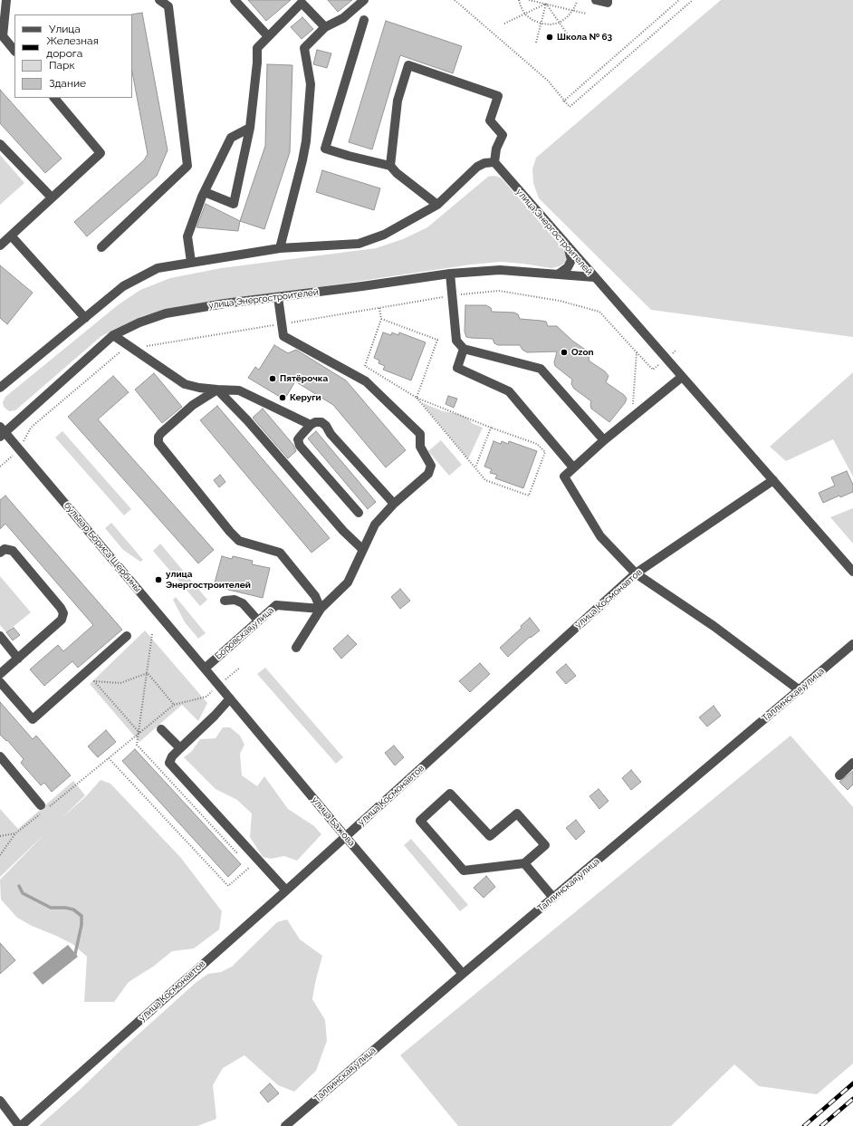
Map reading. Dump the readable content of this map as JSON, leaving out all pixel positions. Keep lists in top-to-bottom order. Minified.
{"streets":{"street":["улица Энергостроителей","бульвар Бориса Щербины","улица Космонавтов","Боровская улица","Таллинская улица","улица Бажова"]},"crossings":[["улица Энергостроителей","бульвар Бориса Щербины"],["бульвар Бориса Щербины","Боровская улица"],["бульвар Бориса Щербины","улица Бажова"],["улица Космонавтов","улица Бажова"],["Боровская улица","улица Бажова"],["Таллинская улица","улица Бажова"]],"places":["Школа № 63","Ozon","Пятёрочка","Керуги","улица Энергостроителей"],"legend":["Улица","Железная дорога","Парк","Здание"]}
